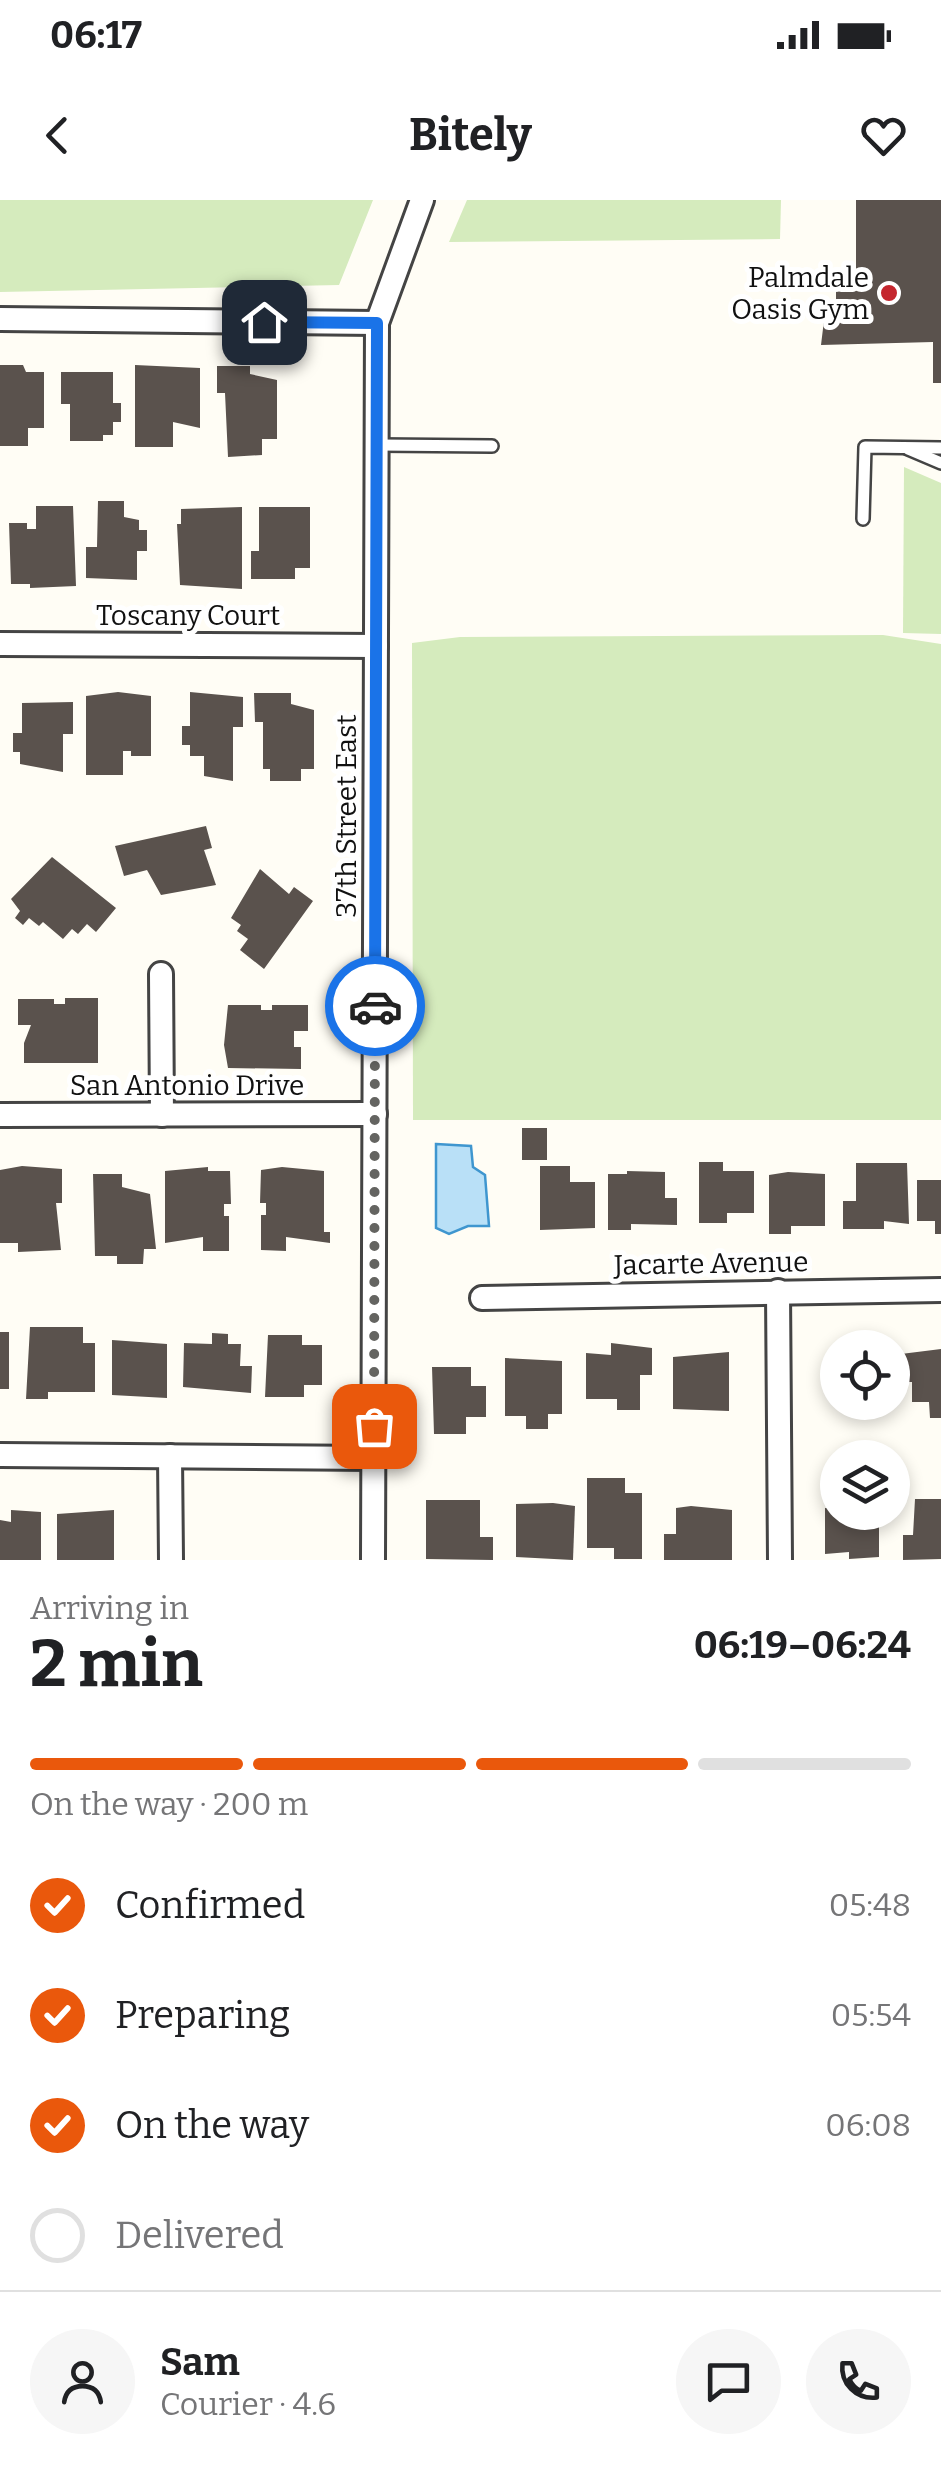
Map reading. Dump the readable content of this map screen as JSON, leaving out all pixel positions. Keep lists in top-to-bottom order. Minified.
{"streets":{"street":["Toscany Court","37th Street East","San Antonio Drive","Jacarte Avenue"]},"crossings":[["Toscany Court","37th Street East"],["37th Street East","San Antonio Drive"]],"places":["Palmdale Oasis Gym"],"page":{"status":"06:17","header":"Bitely","heading":["2 min","Arriving in","06:19–06:24"],"panel":["Sam","Courier · 4.6"],"bar":"On the way · 200 m","list":[["Confirmed","05:48"],["Preparing","05:54"],["On the way","06:08"],"Delivered"]}}
